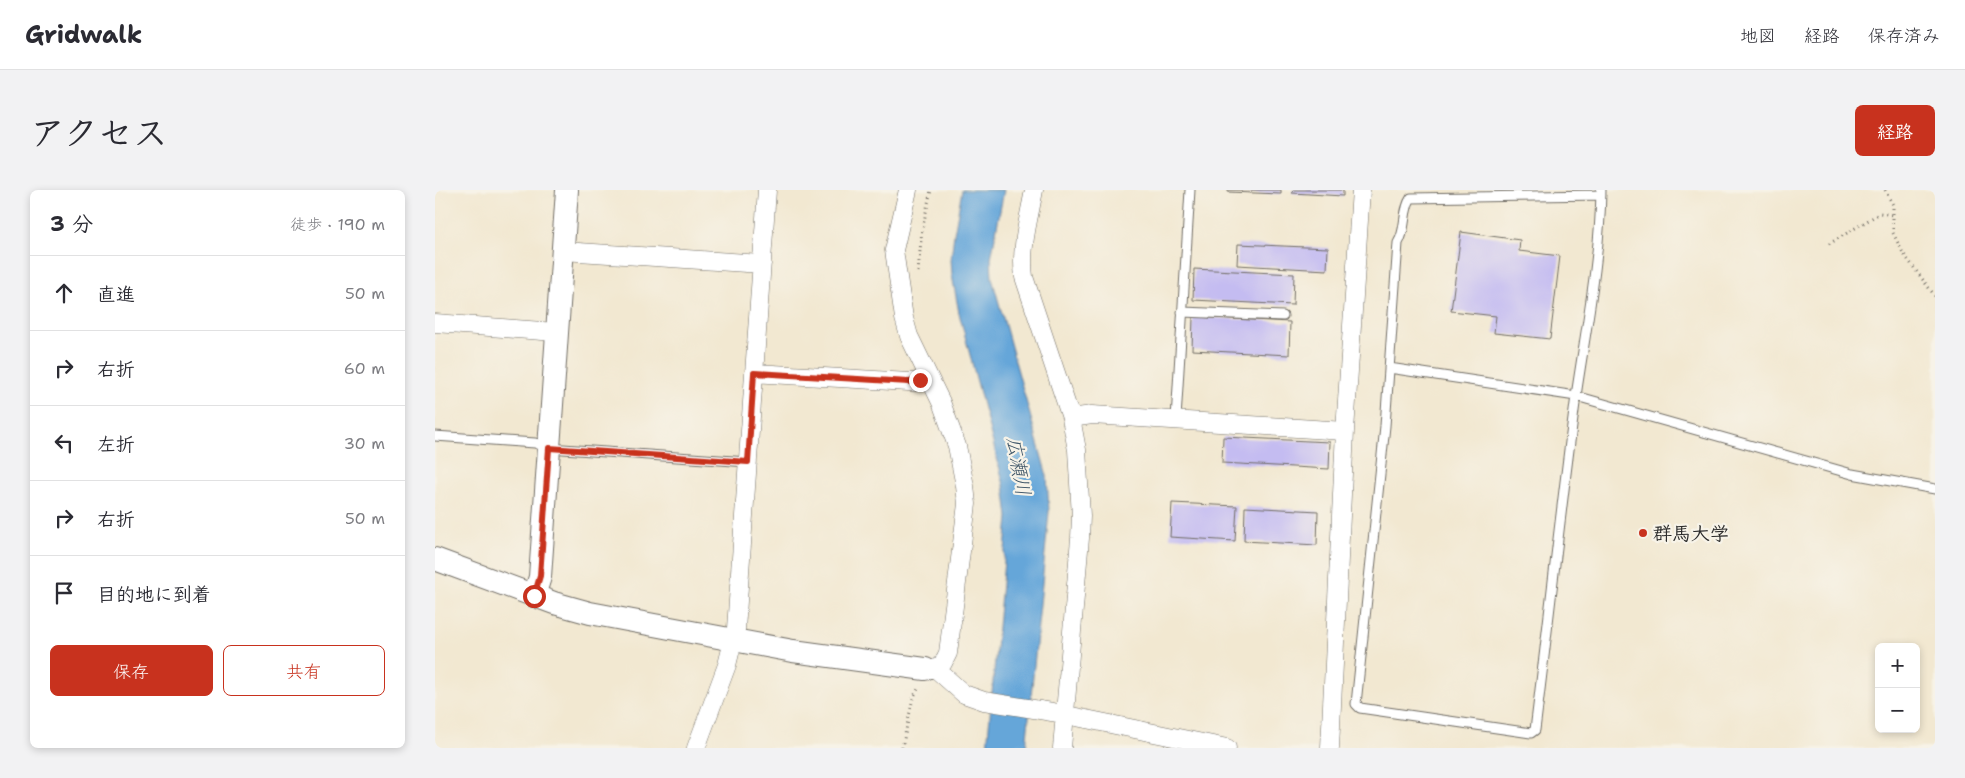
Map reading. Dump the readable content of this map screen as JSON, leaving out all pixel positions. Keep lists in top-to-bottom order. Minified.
{"water":["広瀬川"],"places":["群馬大学"],"page":{"header":"Gridwalk","nav":["地図","経路","保存済み"],"title":"アクセス","buttons":["経路",["保存","共有"]],"heading":["3 分","徒歩 · 190 m"],"list":[["直進","50 m"],["右折","60 m"],["左折","30 m"],["右折","50 m"],"目的地に到着"],"map_buttons":["+","−"]}}
